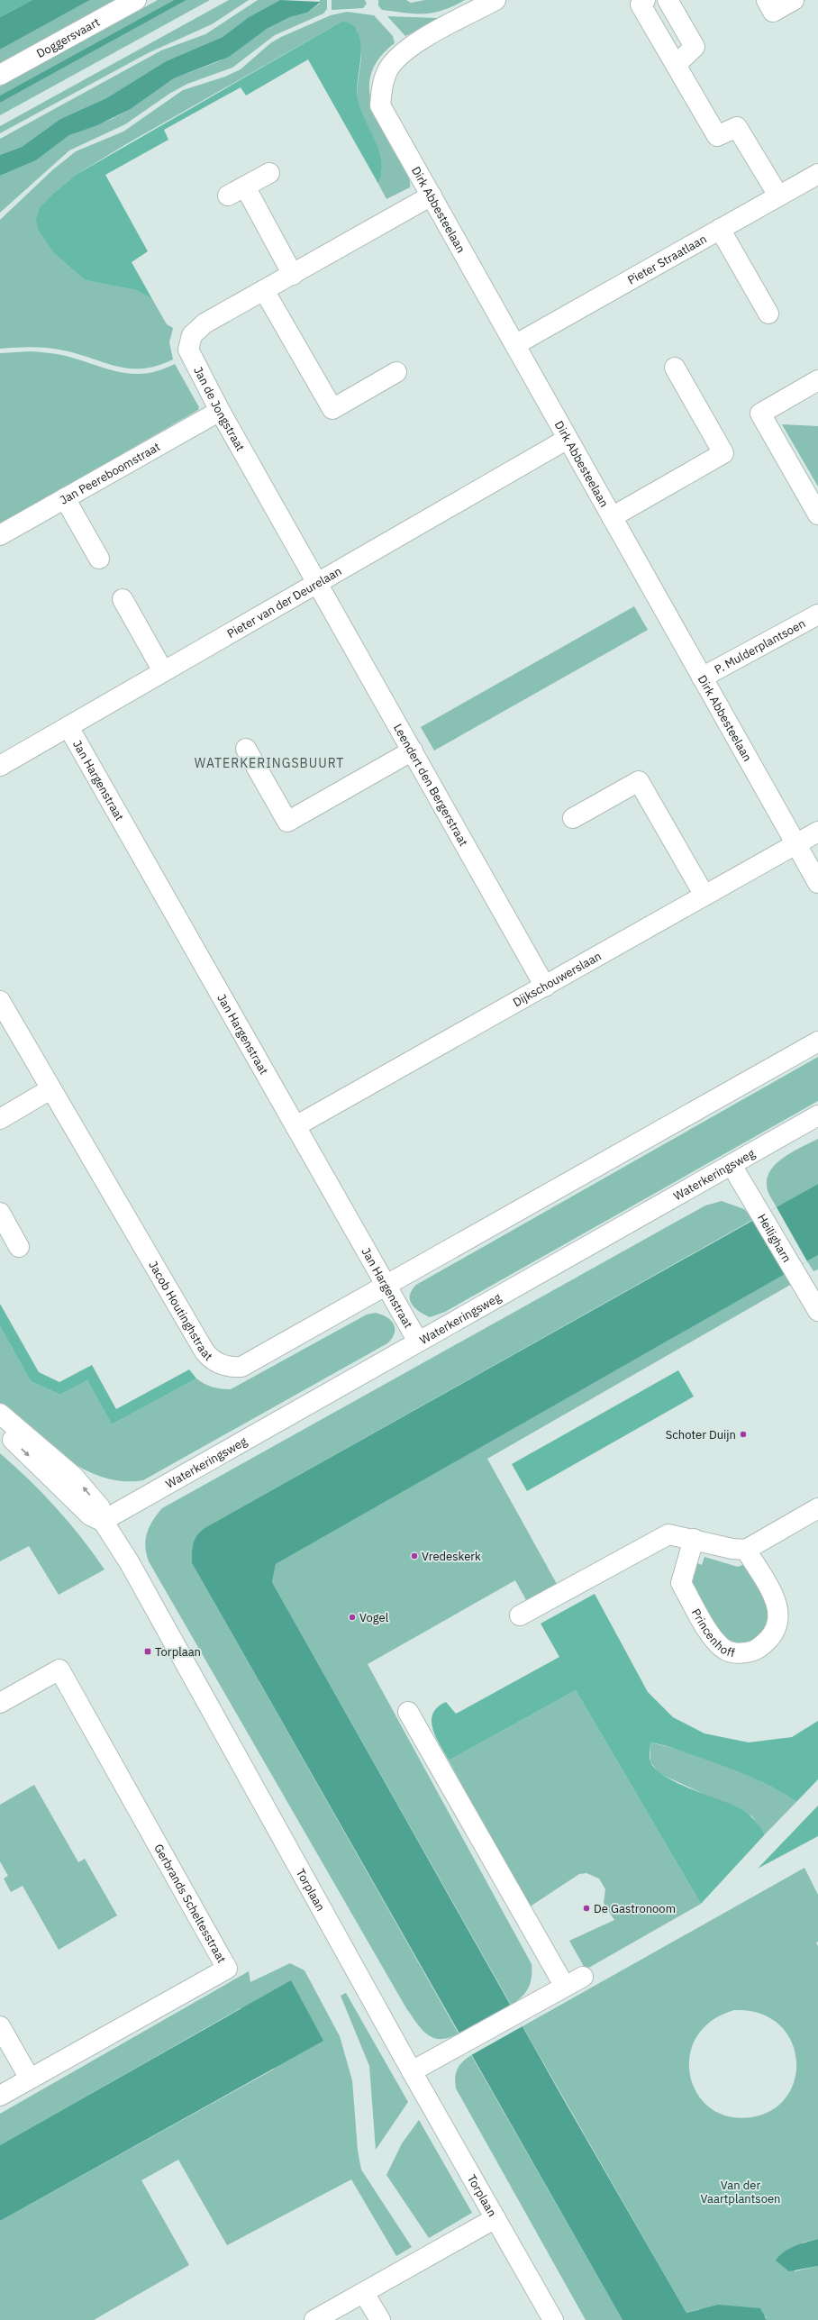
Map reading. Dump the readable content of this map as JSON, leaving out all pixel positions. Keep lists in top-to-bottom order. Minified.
{"streets":{"street":["Doggersvaart","Dirk Abbesteelaan","Pieter Straatlaan","Jan de Jongstraat","Jan Peereboomstraat","Pieter van der Deurelaan","P. Mulderplantsoen","Jan Hargenstraat","Leendert den Bergerstraat","Dijkschouwerslaan","Waterkeringsweg","Heiligharn","Jacob Houtinghstraat","Princenhoff","Torplaan","Gerbrands Scheltesstraat"]},"crossings":[["Dirk Abbesteelaan","Pieter Straatlaan"],["Dirk Abbesteelaan","Jan de Jongstraat"],["Dirk Abbesteelaan","Pieter van der Deurelaan"],["Dirk Abbesteelaan","P. Mulderplantsoen"],["Dirk Abbesteelaan","Dijkschouwerslaan"],["Jan de Jongstraat","Jan Peereboomstraat"],["Jan de Jongstraat","Pieter van der Deurelaan"],["Jan de Jongstraat","Leendert den Bergerstraat"],["Pieter van der Deurelaan","Jan Hargenstraat"],["Pieter van der Deurelaan","Leendert den Bergerstraat"],["Jan Hargenstraat","Dijkschouwerslaan"],["Jan Hargenstraat","Waterkeringsweg"],["Jan Hargenstraat","Jacob Houtinghstraat"],["Leendert den Bergerstraat","Dijkschouwerslaan"],["Waterkeringsweg","Heiligharn"],["Waterkeringsweg","Torplaan"]],"districts":["WATERKERINGSBUURT"],"parks":["Van der Vaartplantsoen"],"places":{"other":["Schoter Duijn","Vredeskerk","Vogel","De Gastronoom"],"transit":["Torplaan"]}}
